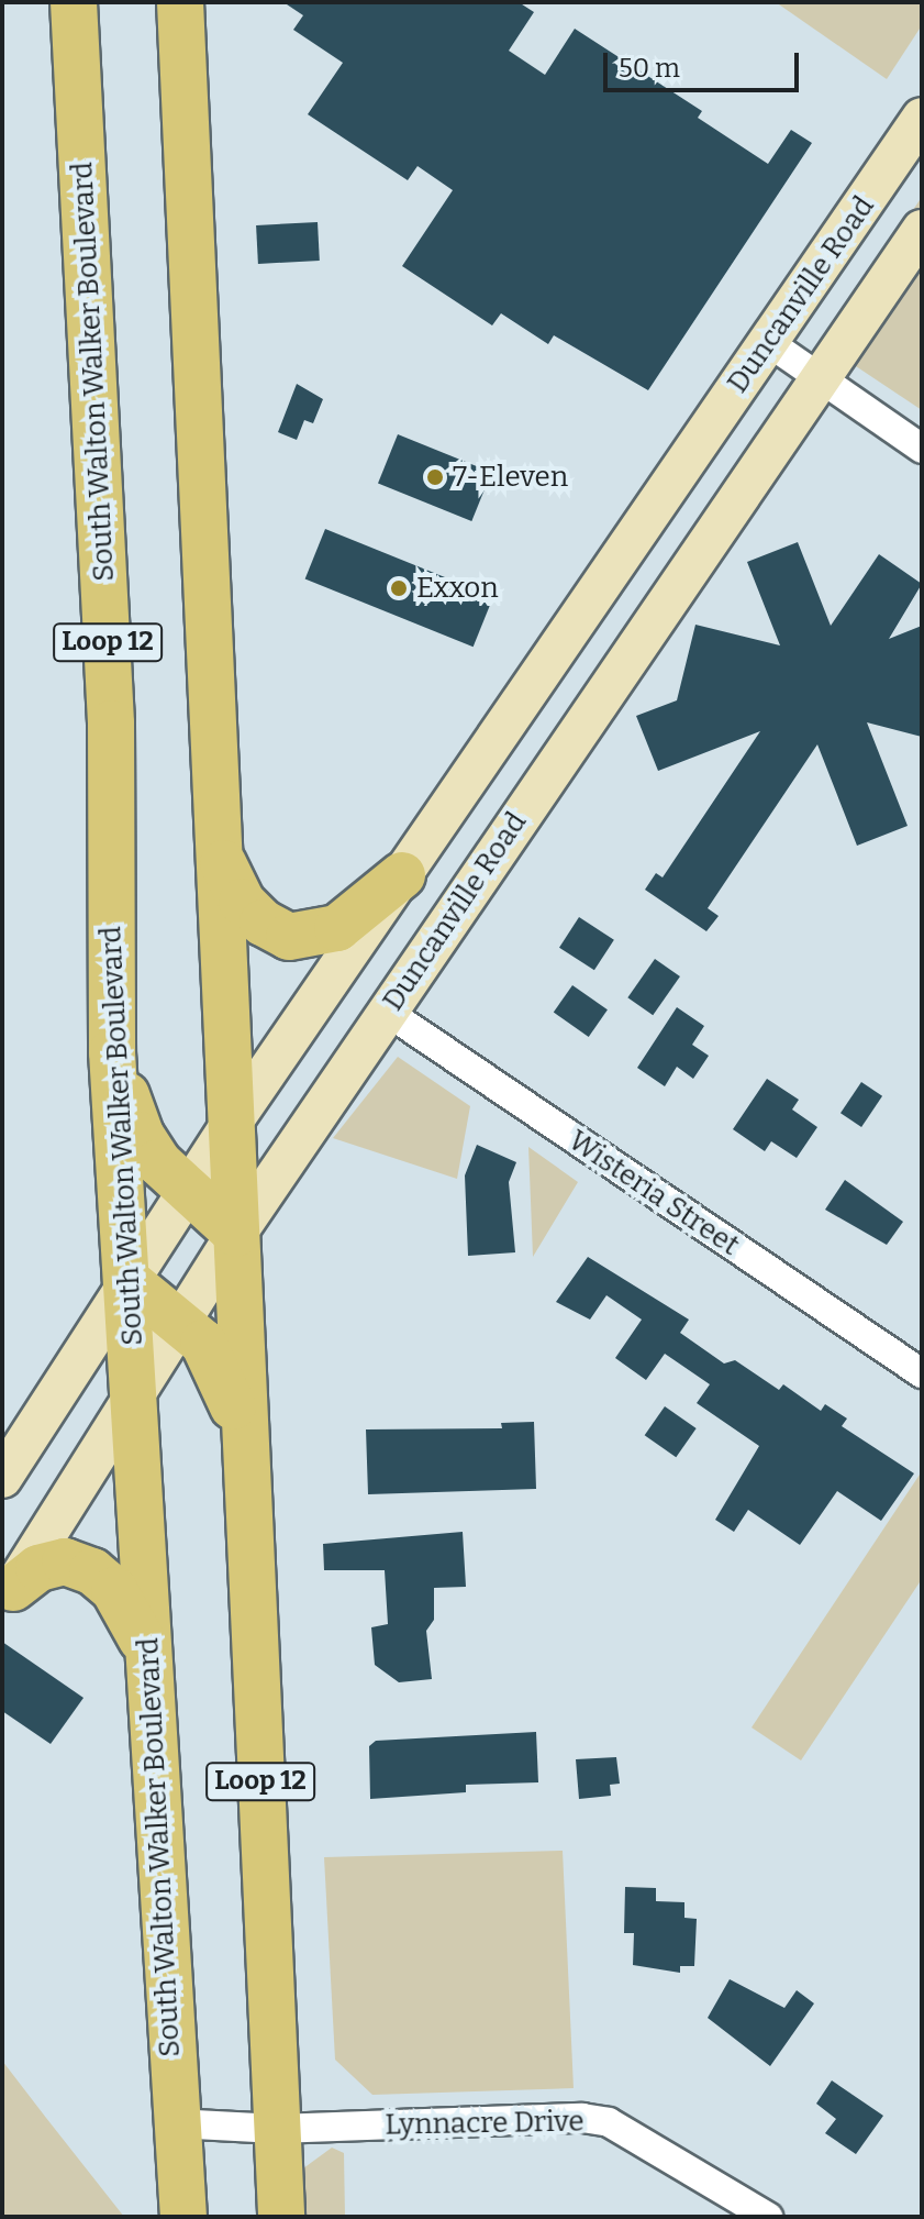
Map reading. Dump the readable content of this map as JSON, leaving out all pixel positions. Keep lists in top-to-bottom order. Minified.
{"streets":{"main road":["Duncanville Road","South Walton Walker Boulevard","Loop 12"],"street":["Wisteria Street","Lynnacre Drive"]},"crossings":[["Duncanville Road","South Walton Walker Boulevard"],["Duncanville Road","Loop 12"],["Duncanville Road","Wisteria Street"],["South Walton Walker Boulevard","Lynnacre Drive"],["Loop 12","Lynnacre Drive"]],"places":["7-Eleven","Exxon"],"scale_bar":"50 m"}
